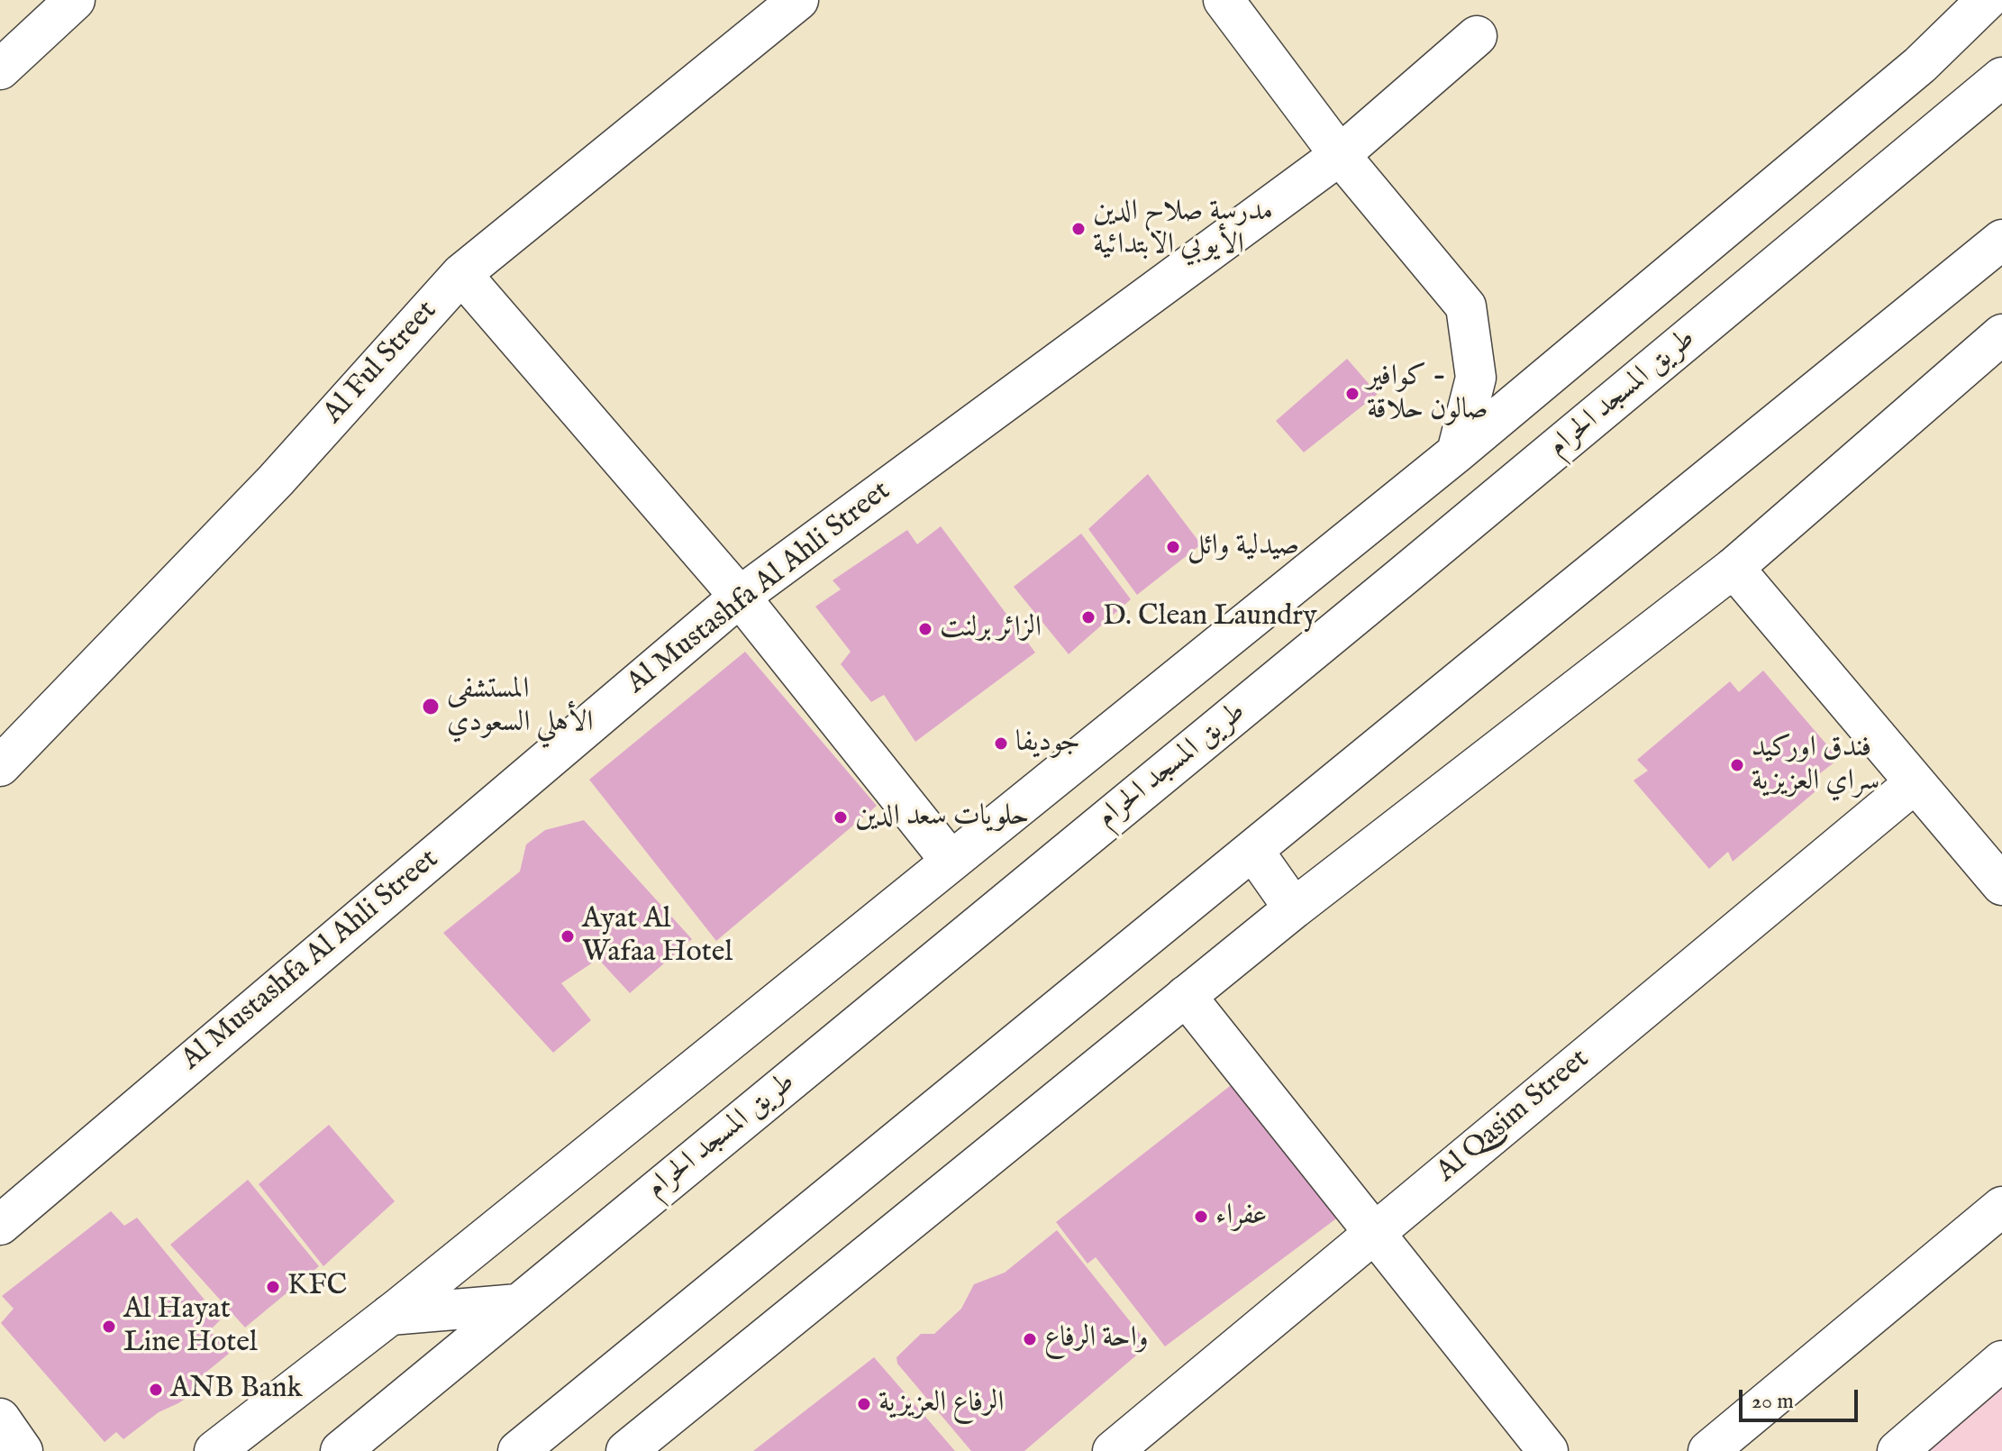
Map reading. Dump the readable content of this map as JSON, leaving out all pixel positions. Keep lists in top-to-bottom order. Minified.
{"streets":{"street":["Al Ful Street","طريق المسجد الحرام","Al Mustashfa Al Ahli Street","Al Qasim Street"]},"places":["مدرسة صلاح الدين الأيوبي الابتدائية","كوافير - صالون حلاقة","صيدلية وائل","D. Clean Laundry","الزائر برلنت","المستشفى الأهلي السعودي","جوديفا","فندق اوركيد سراي العزيزية","حلويات سعد الدين","Ayat Al Wafaa Hotel","عفراء","KFC","Al Hayat Line Hotel","واحة الرفاع","ANB Bank","الرفاع العزيزية"],"scale_bar":"20 m"}
